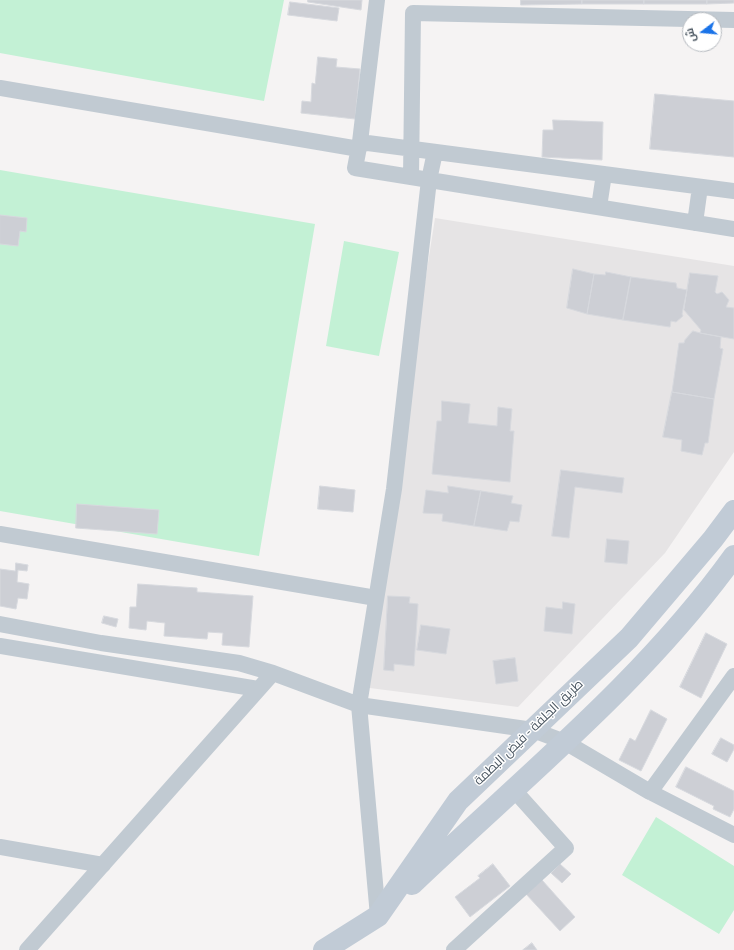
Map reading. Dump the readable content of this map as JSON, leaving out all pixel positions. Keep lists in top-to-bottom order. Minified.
{"streets":{"main road":["طريق الجلفة - فيض البطمة"]},"north":"left"}
